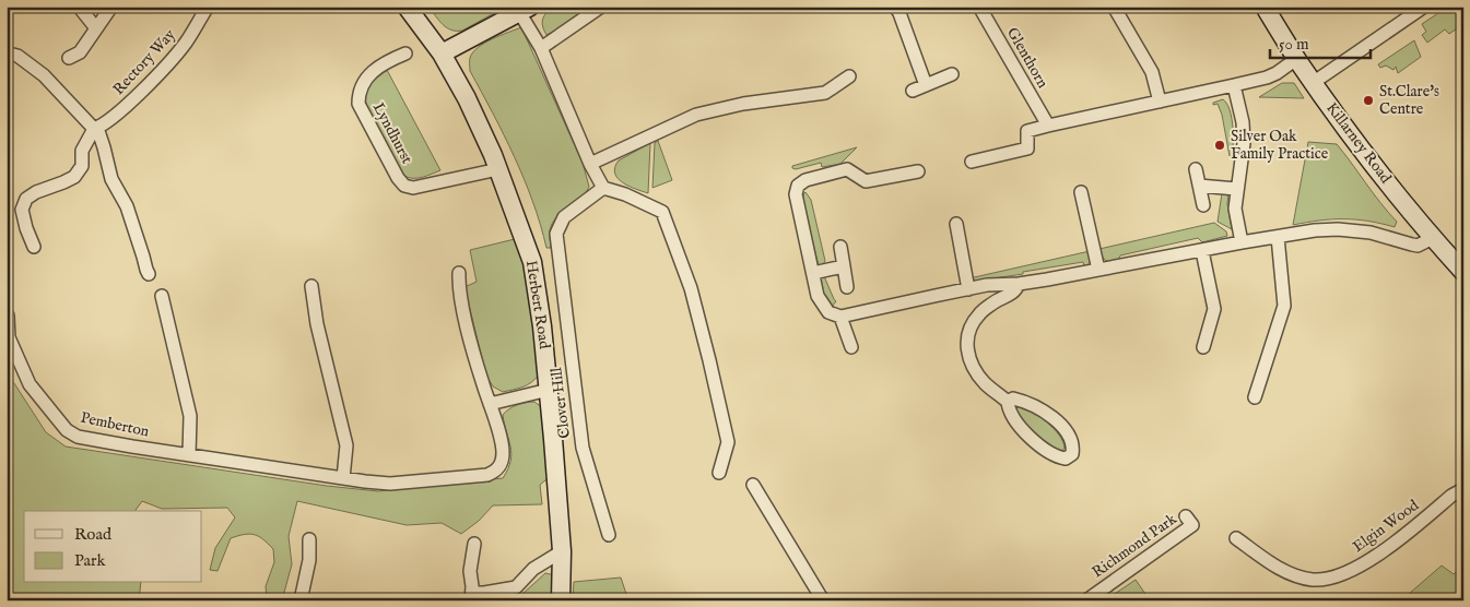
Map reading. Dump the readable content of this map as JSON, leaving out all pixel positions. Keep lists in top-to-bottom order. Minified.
{"streets":{"street":["Glenthorn","Rectory Way","Lyndhurst","Killarney Road","Herbert Road","Clover Hill","Pemberton","Elgin Wood","Richmond Park"]},"crossings":[["Lyndhurst","Herbert Road"]],"places":["St.Clare's Centre","Silver Oak Family Practice"],"legend":["Road","Park"],"scale_bar":"50 m"}
